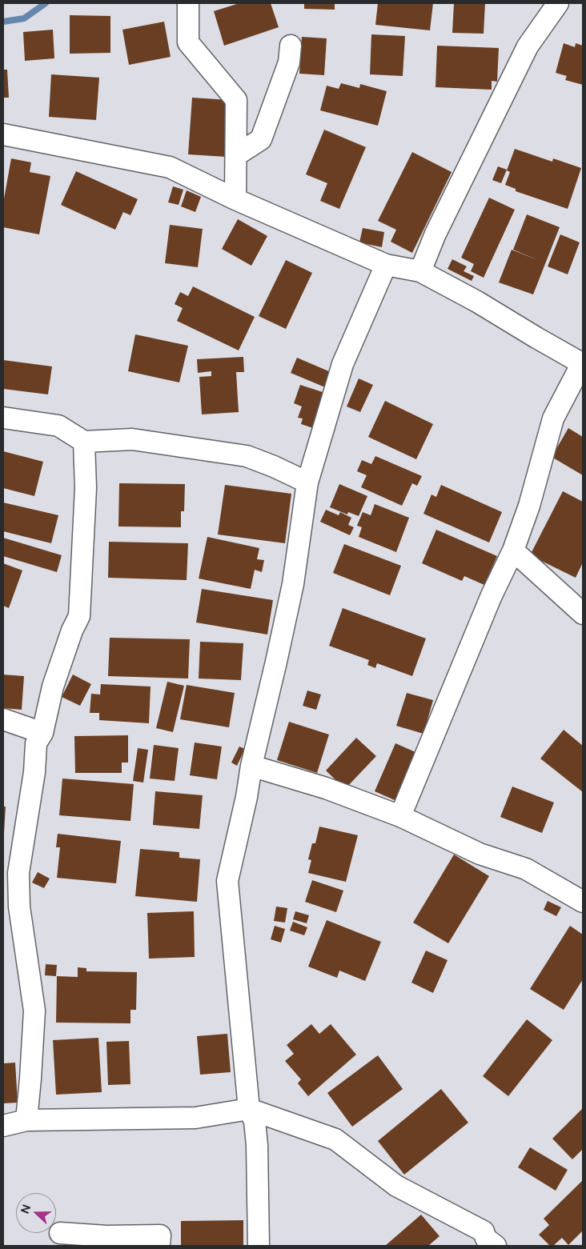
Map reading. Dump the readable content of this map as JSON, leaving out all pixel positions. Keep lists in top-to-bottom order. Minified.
{"north":"left"}
